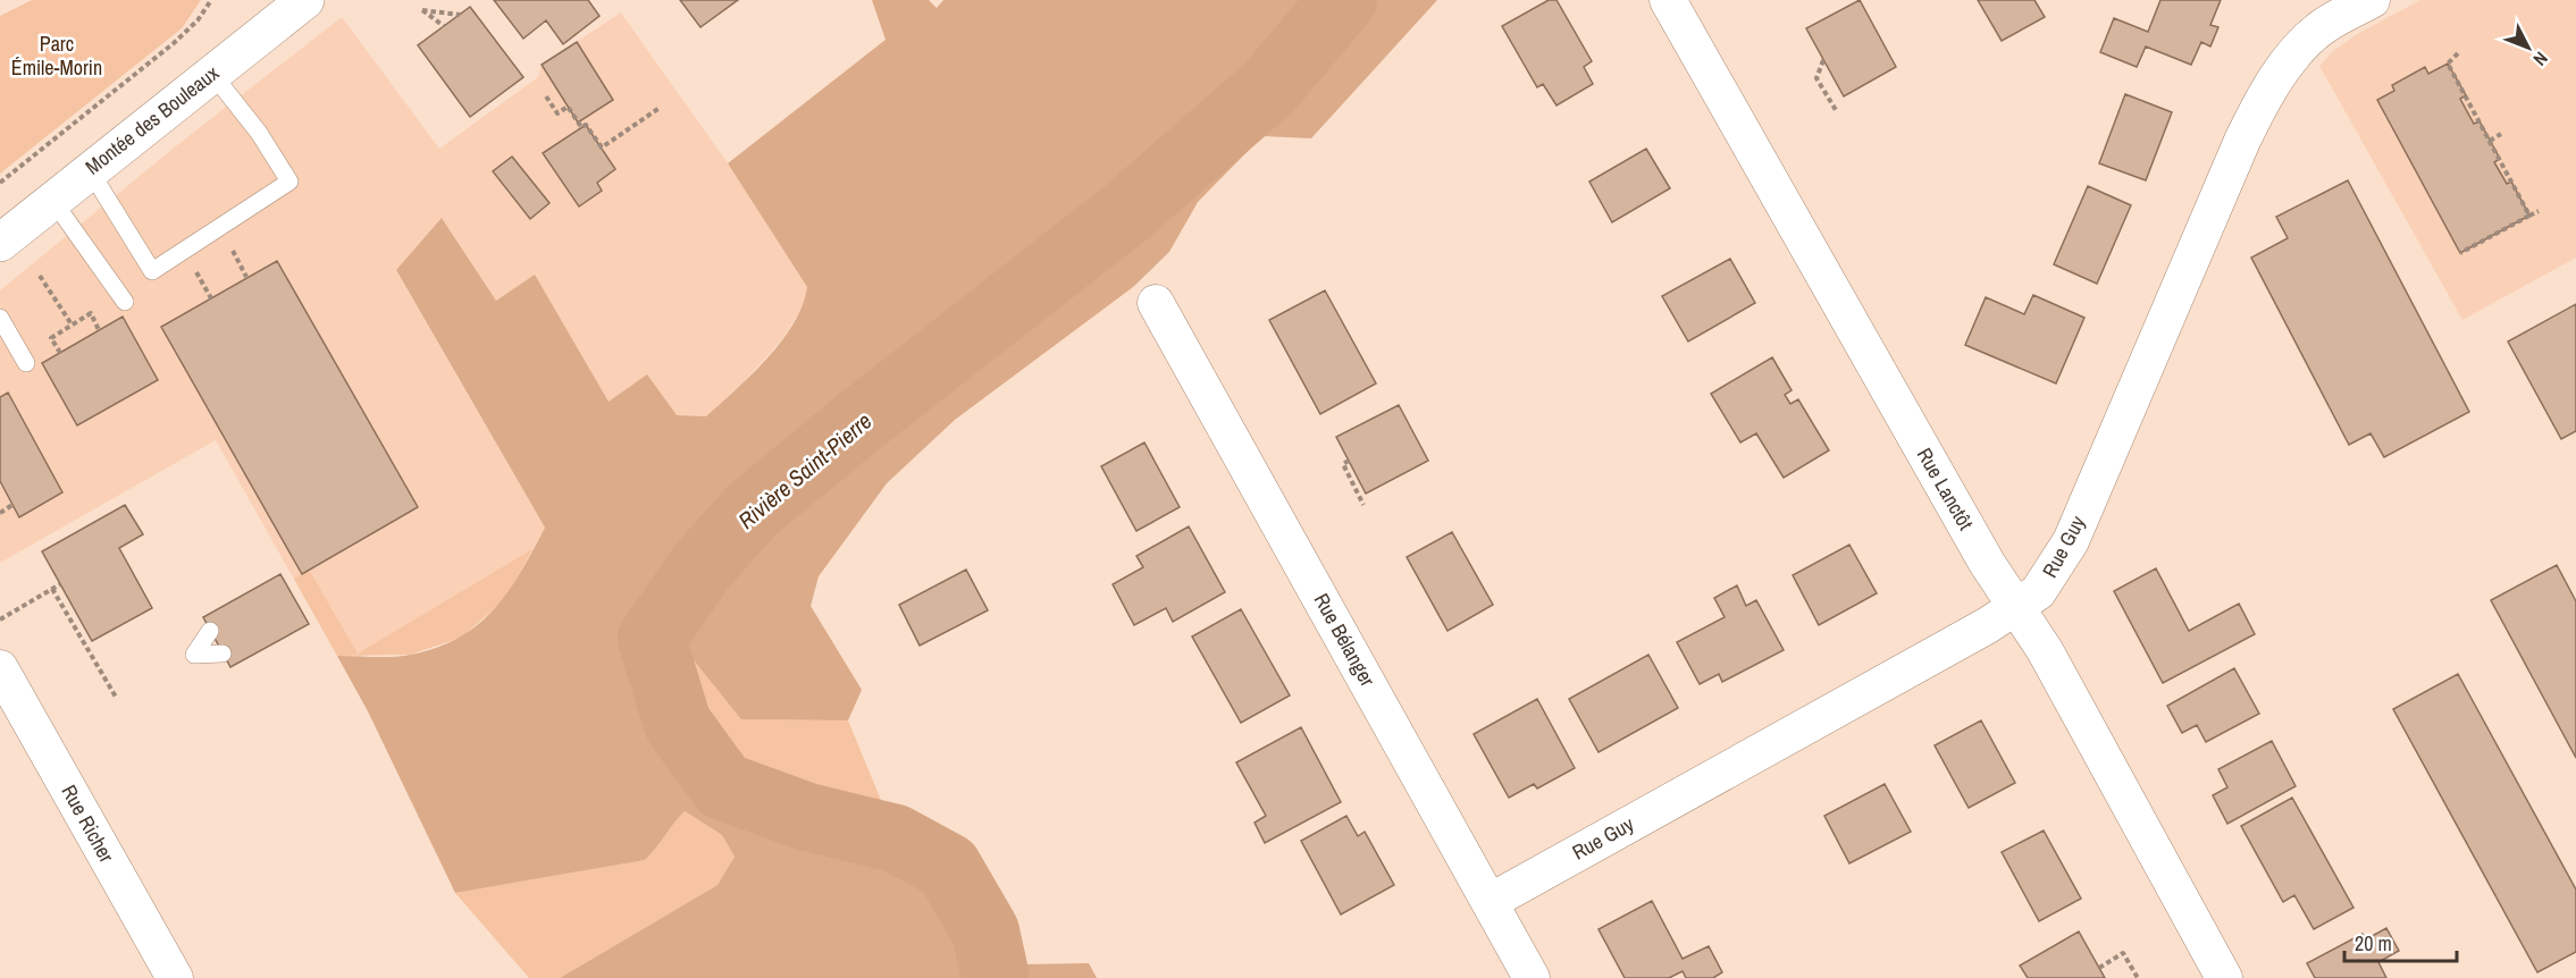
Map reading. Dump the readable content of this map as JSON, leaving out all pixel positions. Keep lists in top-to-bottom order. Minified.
{"streets":{"street":["Montée des Bouleaux","Rue Lanctôt","Rue Guy","Rue Bélanger","Rue Richer"]},"crossings":[["Rue Lanctôt","Rue Guy"],["Rue Guy","Rue Bélanger"]],"water":["Rivière Saint-Pierre"],"parks":["Parc Émile-Morin"],"scale_bar":"20 m","north":"bottom right"}
